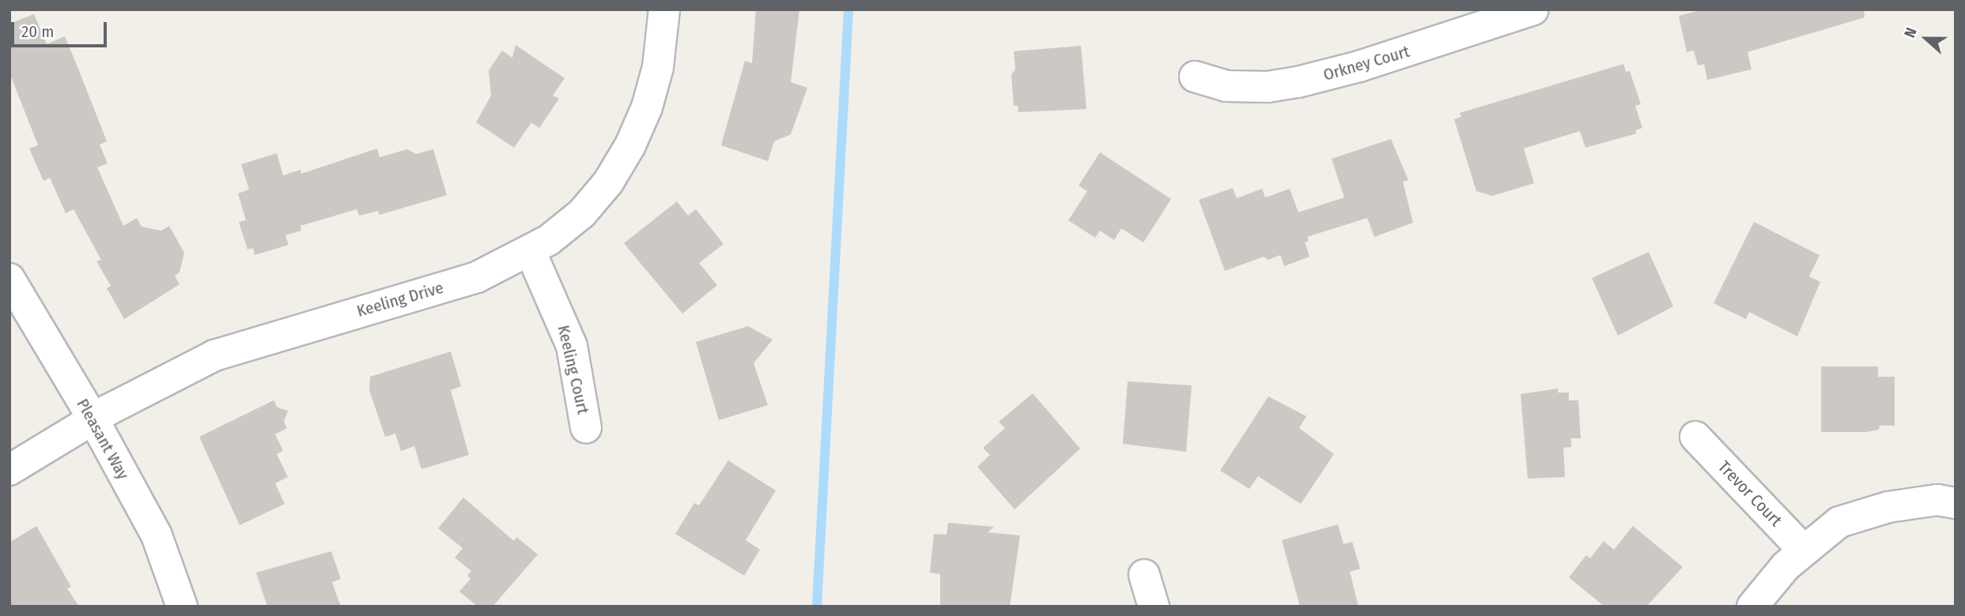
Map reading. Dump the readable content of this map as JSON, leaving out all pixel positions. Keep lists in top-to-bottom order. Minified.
{"streets":{"street":["Orkney Court","Keeling Drive","Keeling Court","Pleasant Way","Trevor Court"]},"crossings":[["Keeling Drive","Keeling Court"],["Keeling Drive","Pleasant Way"]],"scale_bar":"20 m","north":"left"}
